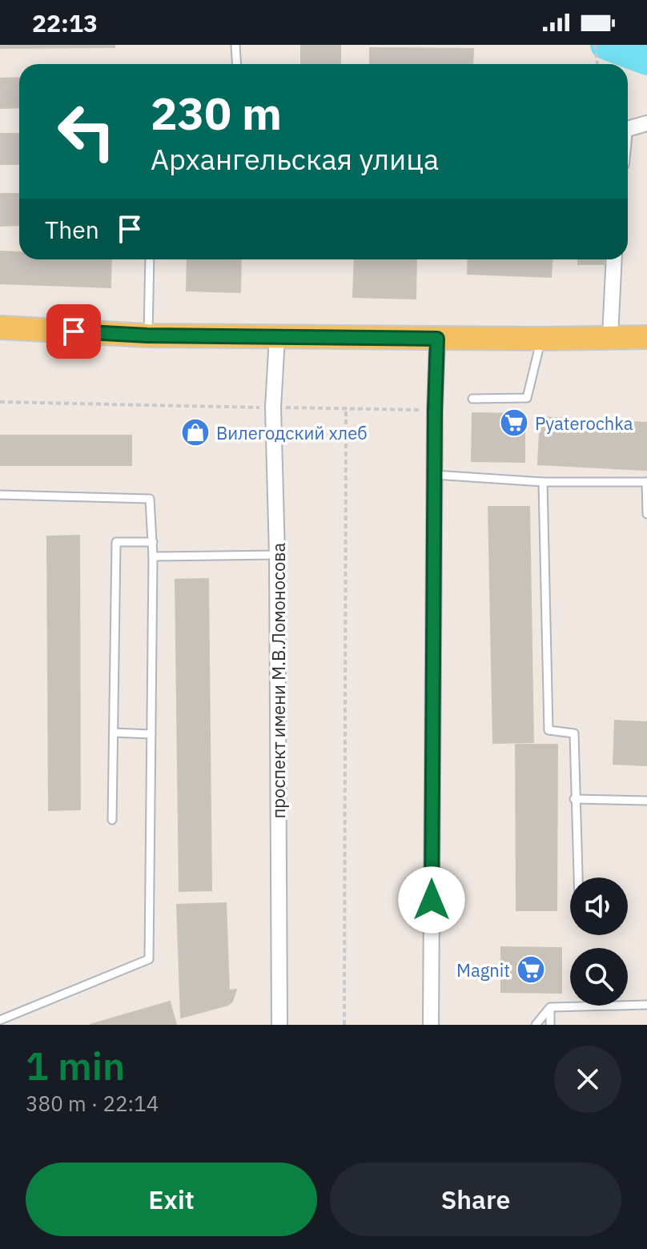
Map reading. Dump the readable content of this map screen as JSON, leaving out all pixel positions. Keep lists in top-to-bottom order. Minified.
{"streets":{"street":["проспект имени М.В.Ломоносова"]},"places":{"supermarket":["Pyaterochka","Magnit"],"shop":["Вилегодский хлеб"]},"page":{"status":"22:13","turn":["230 m","Архангельская улица"],"then":"Then","heading":["1 min","380 m · 22:14"],"buttons":["Exit","Share"]}}
